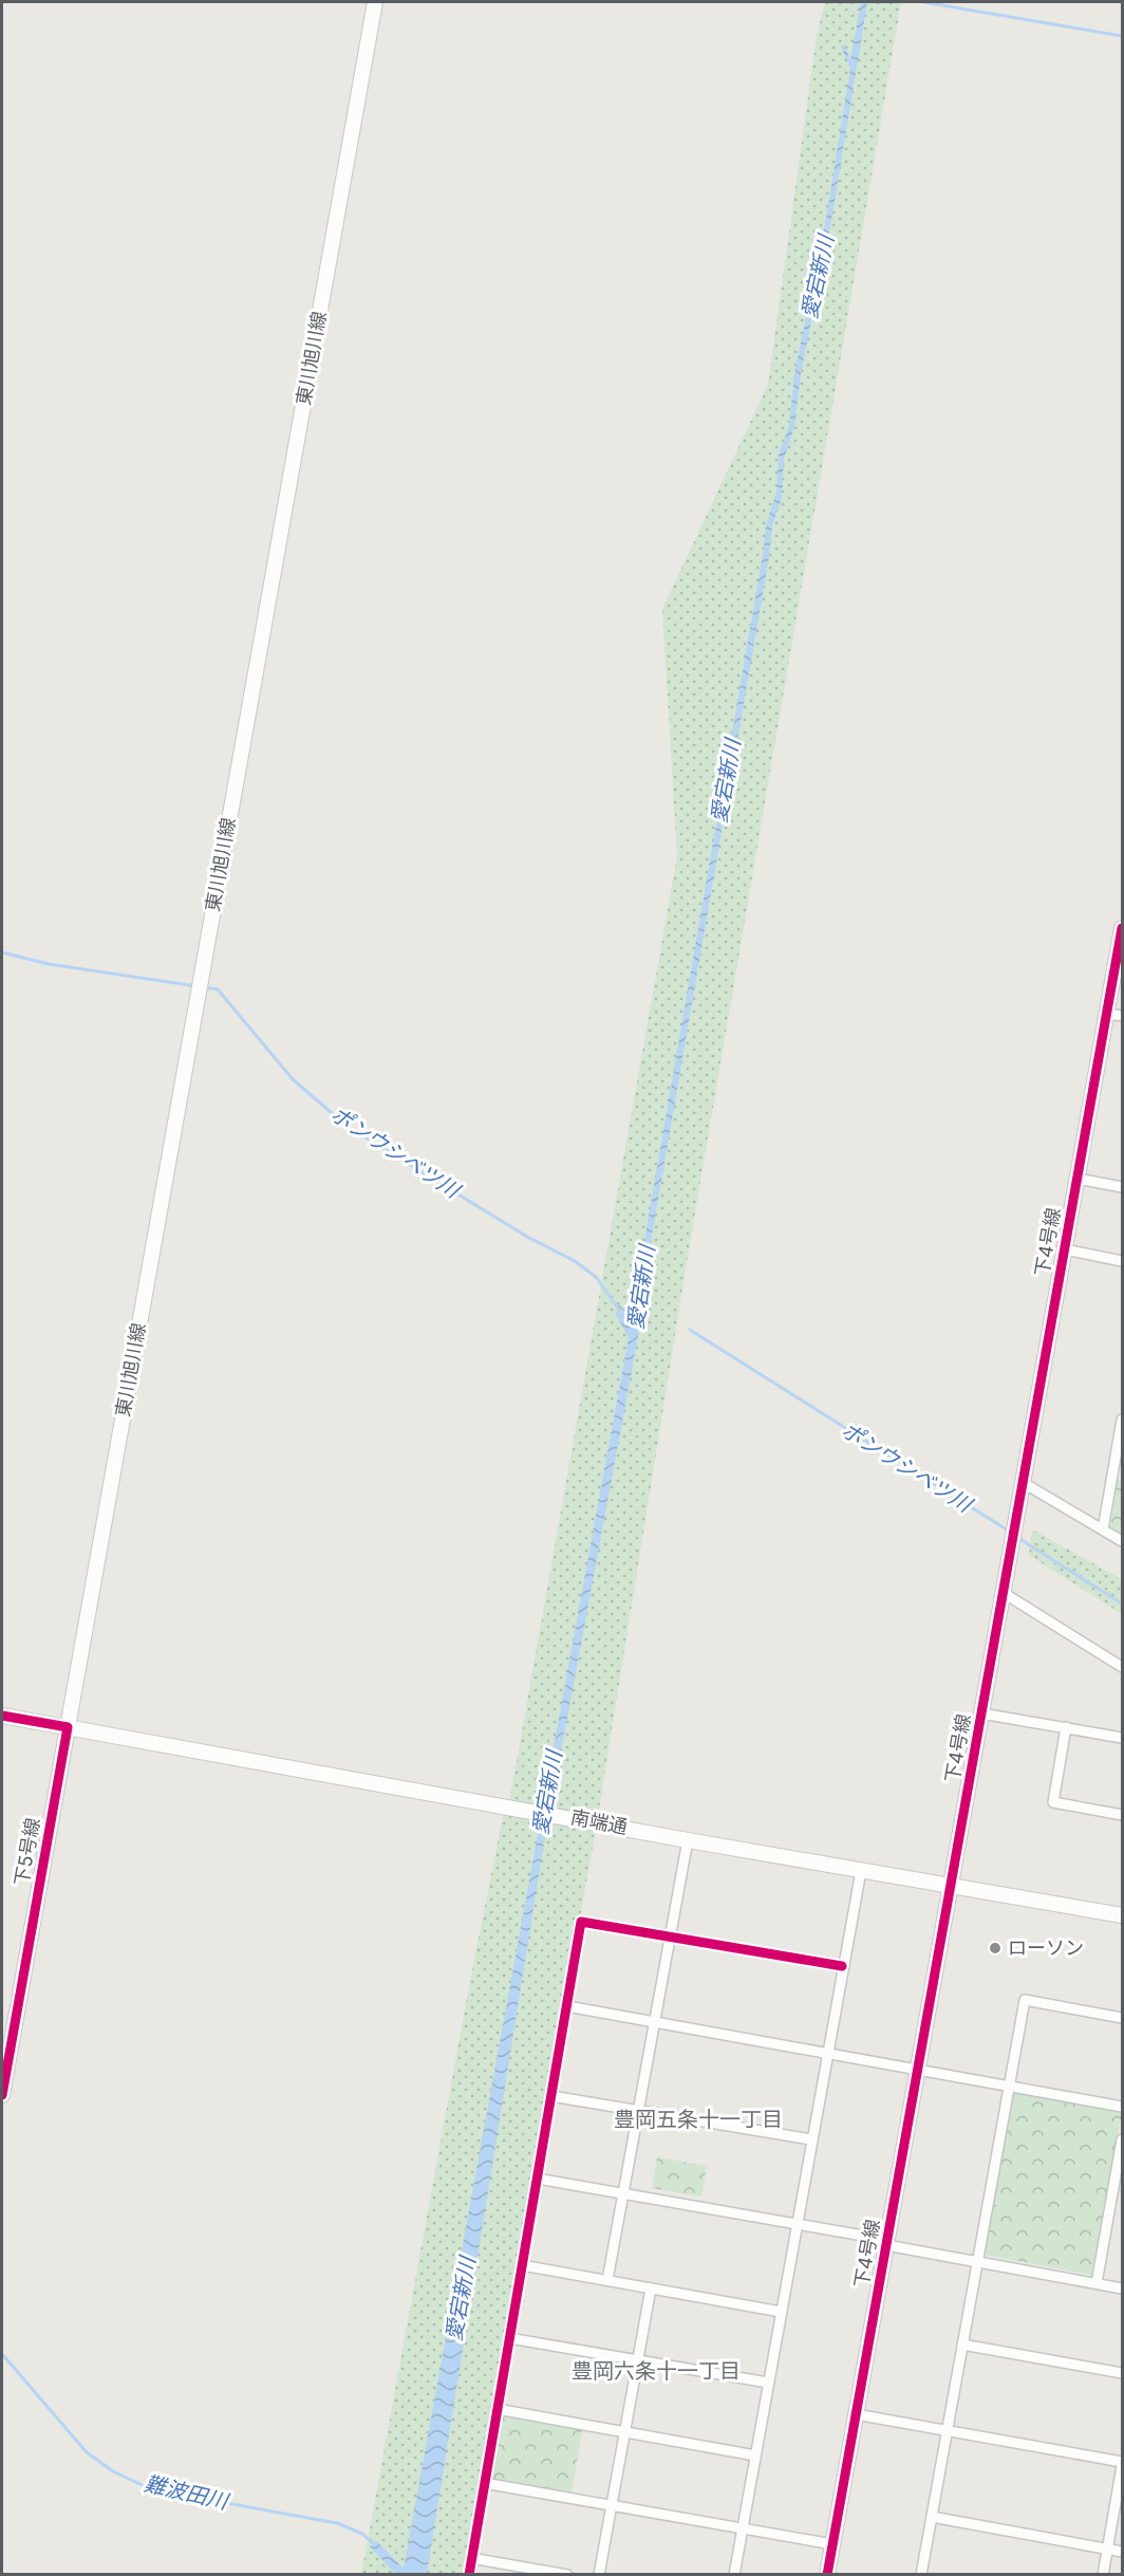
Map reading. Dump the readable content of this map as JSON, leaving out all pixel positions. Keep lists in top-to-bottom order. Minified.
{"streets":{"main road":["東川旭川線","下4号線","南端通","下5号線"]},"crossings":[["東川旭川線","南端通"],["東川旭川線","下5号線"],["下4号線","南端通"],["南端通","下5号線"]],"districts":["豊岡五条十一丁目","豊岡六条十一丁目"],"water":["愛宕新川","ポンウシベツ川","難波田川"],"places":["ローソン"]}
